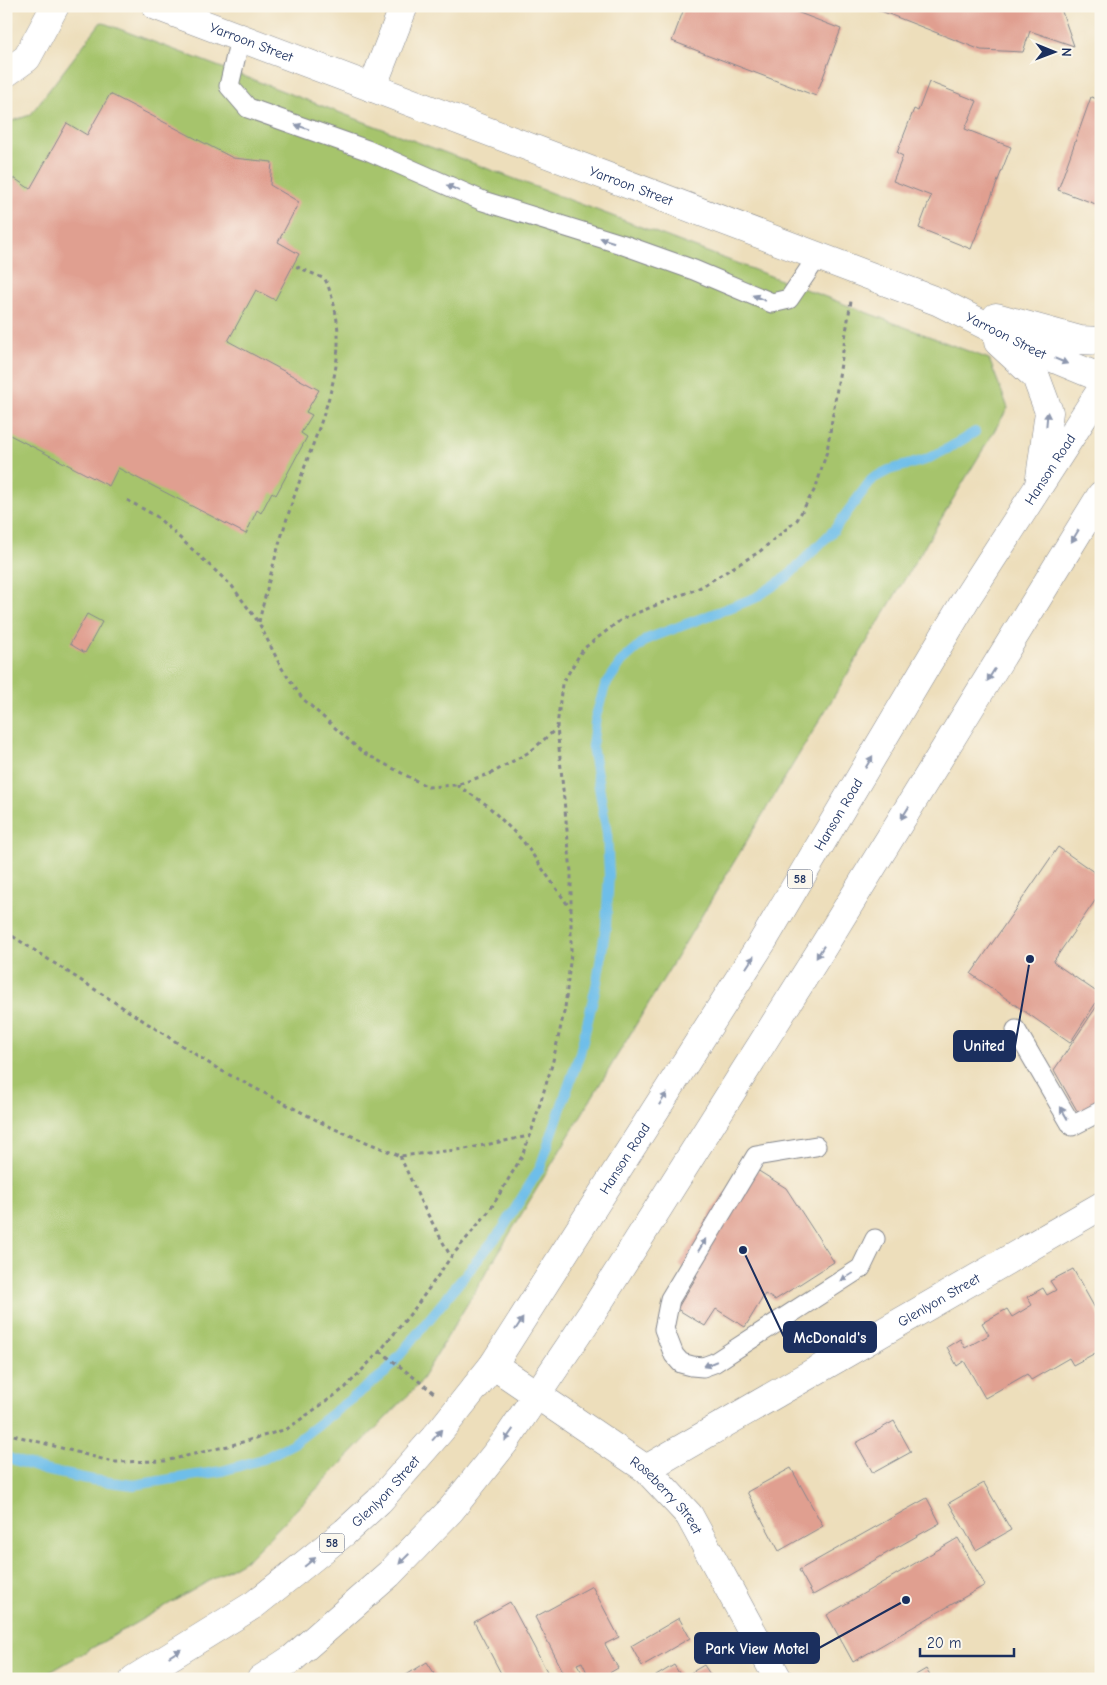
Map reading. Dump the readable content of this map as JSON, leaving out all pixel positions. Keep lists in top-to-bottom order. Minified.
{"streets":{"main road":["Yarroon Street","Hanson Road","58","Glenlyon Street","Roseberry Street"]},"crossings":[["Hanson Road","Glenlyon Street"],["Hanson Road","Roseberry Street"],["Glenlyon Street","Roseberry Street"]],"places":["United","McDonald's","Park View Motel"],"scale_bar":"20 m","north":"right"}
